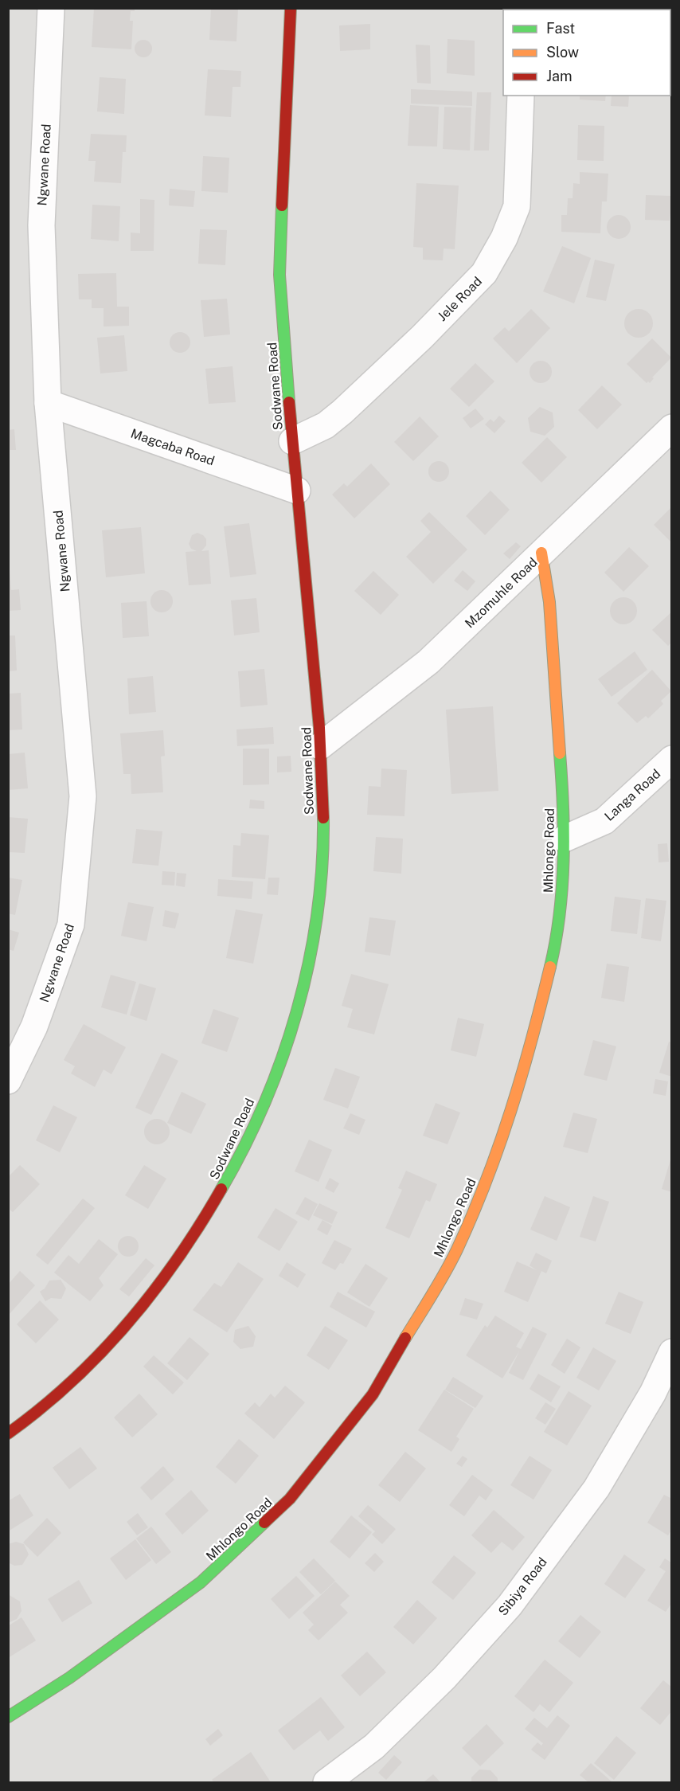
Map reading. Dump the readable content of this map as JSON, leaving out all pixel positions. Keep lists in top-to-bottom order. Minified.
{"streets":{"street":["Ngwane Road","Jele Road","Sodwane Road","Magcaba Road","Mzomuhle Road","Langa Road","Mhlongo Road","Sibiya Road"]},"crossings":[["Ngwane Road","Magcaba Road"],["Jele Road","Sodwane Road"],["Sodwane Road","Magcaba Road"],["Sodwane Road","Mzomuhle Road"],["Mzomuhle Road","Mhlongo Road"],["Langa Road","Mhlongo Road"]],"legend":["Fast","Slow","Jam"]}
